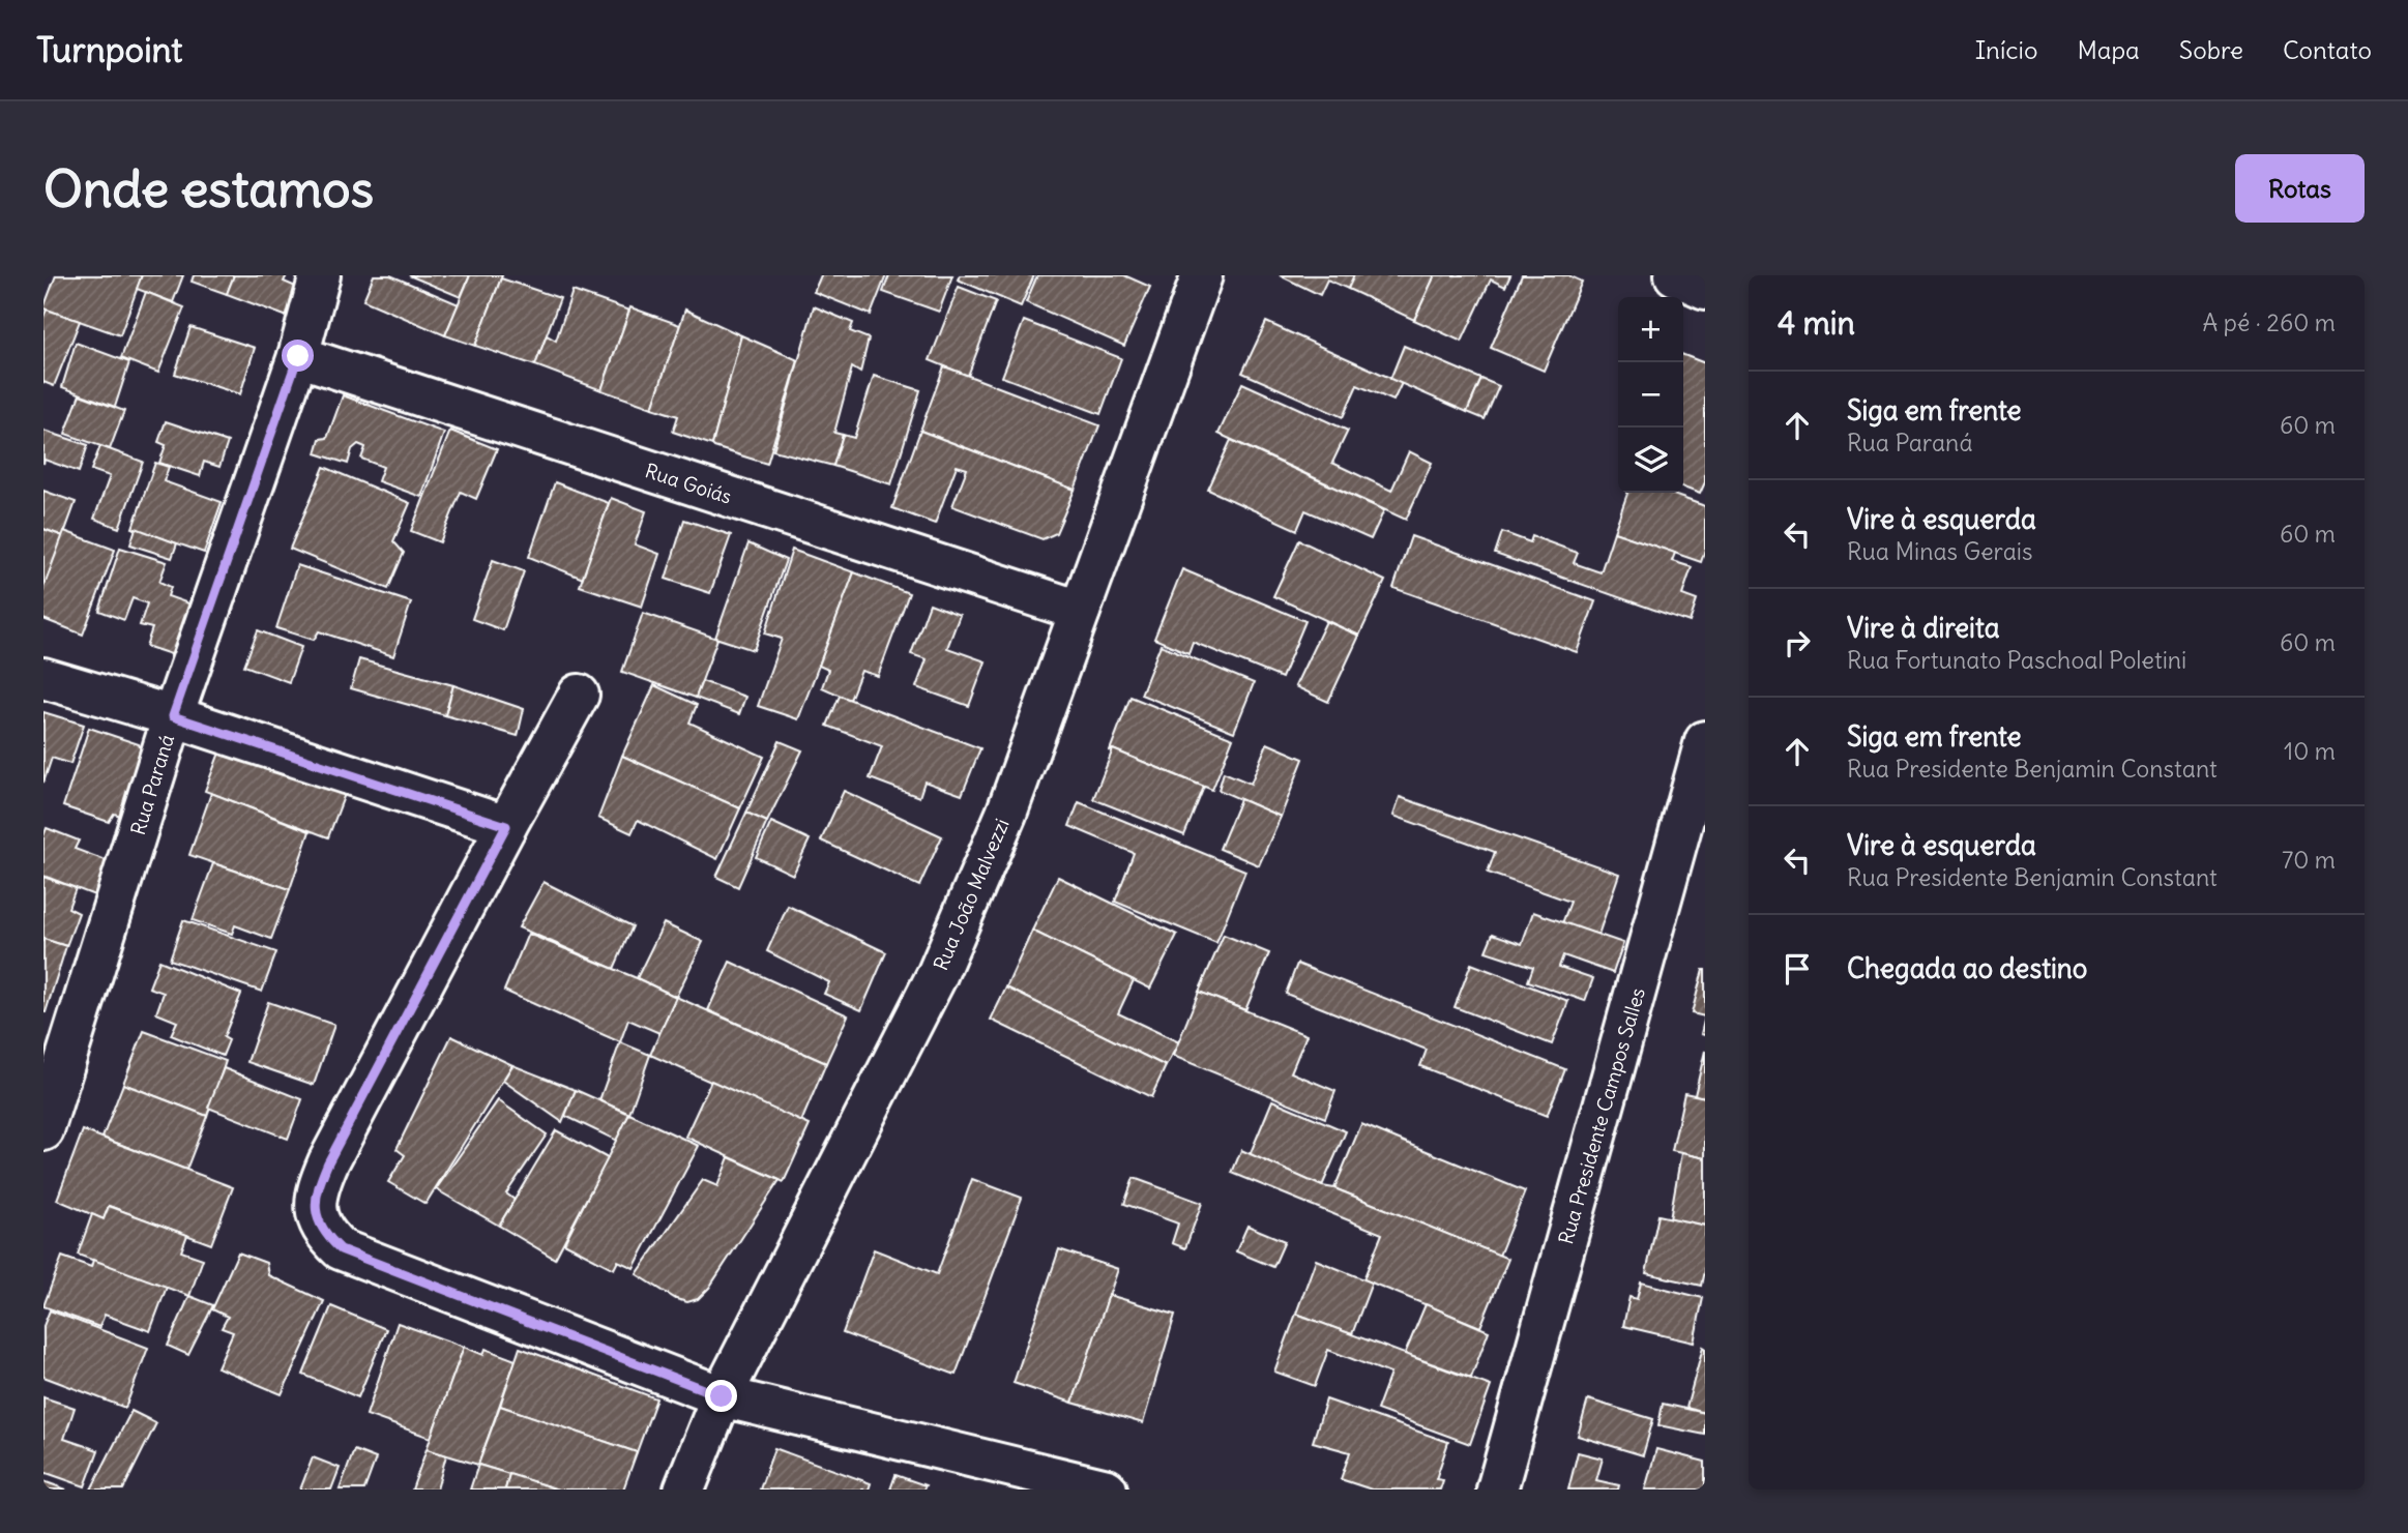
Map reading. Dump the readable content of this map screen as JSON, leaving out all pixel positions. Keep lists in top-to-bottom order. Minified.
{"streets":{"street":["Rua Goiás","Rua Paraná","Rua João Malvezzi","Rua Presidente Campos Salles"]},"crossings":[["Rua Goiás","Rua Paraná"],["Rua Goiás","Rua João Malvezzi"]],"page":{"header":"Turnpoint","nav":["Início","Mapa","Sobre","Contato"],"buttons":"Rotas","title":"Onde estamos","heading":["4 min","A pé · 260 m"],"map_buttons":["+","−"],"list":[["Siga em frente","Rua Paraná","60 m"],["Vire à esquerda","Rua Minas Gerais","60 m"],["Vire à direita","Rua Fortunato Paschoal Poletini","60 m"],["Siga em frente","Rua Presidente Benjamin Constant","10 m"],["Vire à esquerda","Rua Presidente Benjamin Constant","70 m"],"Chegada ao destino"]}}
